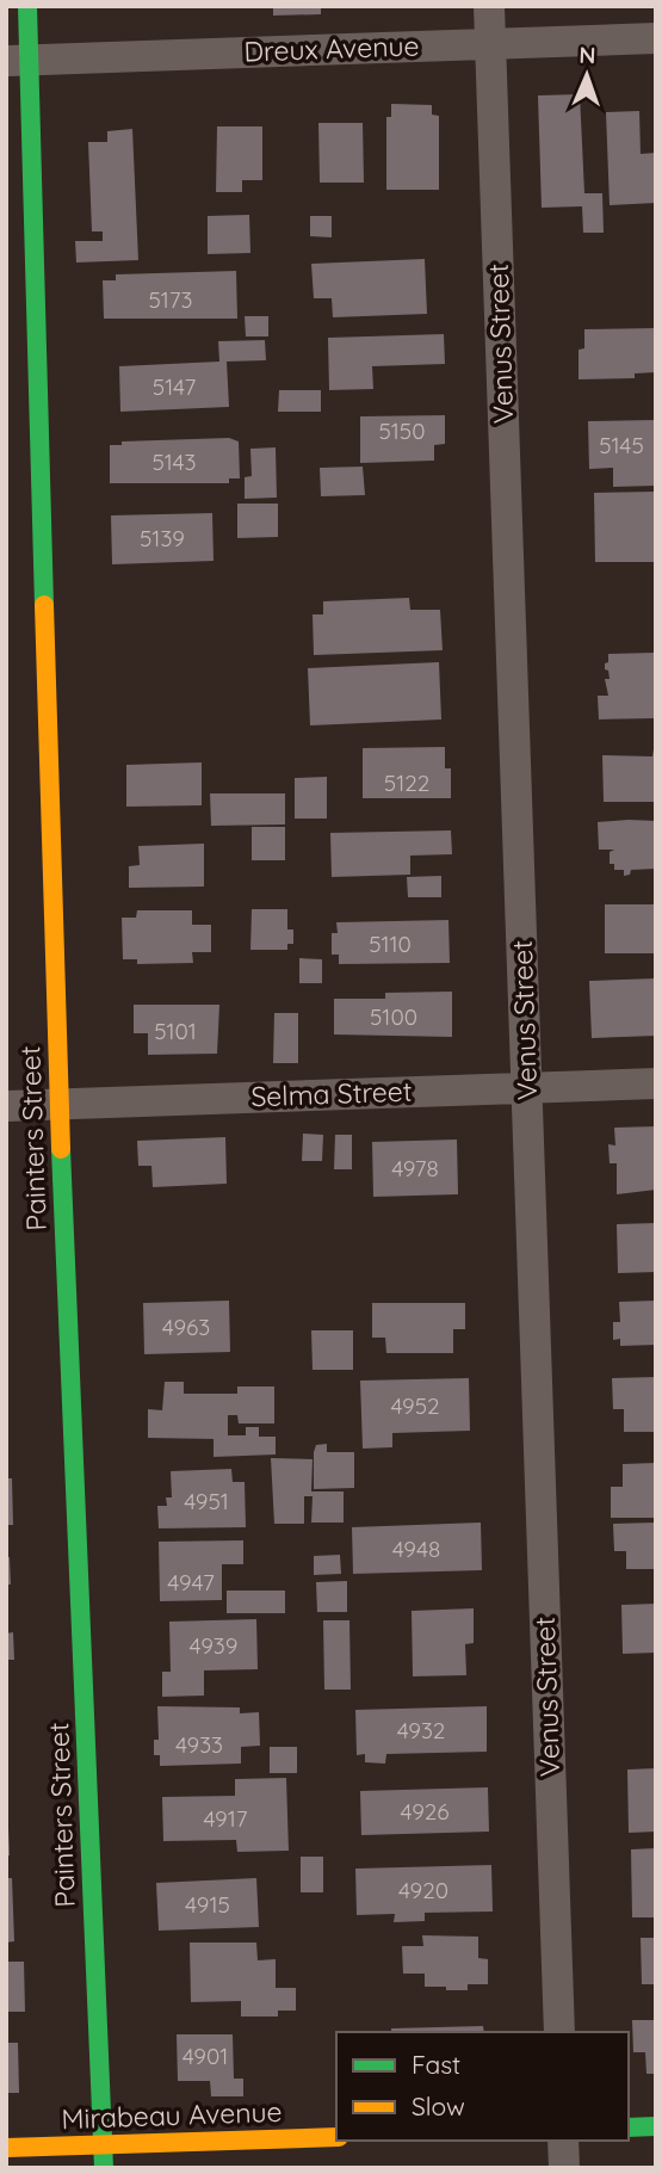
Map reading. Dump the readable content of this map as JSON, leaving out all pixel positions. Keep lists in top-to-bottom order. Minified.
{"streets":{"street":["Dreux Avenue","Venus Street","Selma Street","Painters Street","Mirabeau Avenue"]},"crossings":[["Dreux Avenue","Venus Street"],["Dreux Avenue","Painters Street"],["Venus Street","Selma Street"],["Selma Street","Painters Street"],["Painters Street","Mirabeau Avenue"]],"house_numbers":["5173","5147","5150","5145","5143","5139","5122","5110","5100","5101","4978","4963","4952","4951","4948","4947","4939","4932","4933","4926","4917","4920","4915","4901"],"legend":["Fast","Slow"],"north":"top"}
